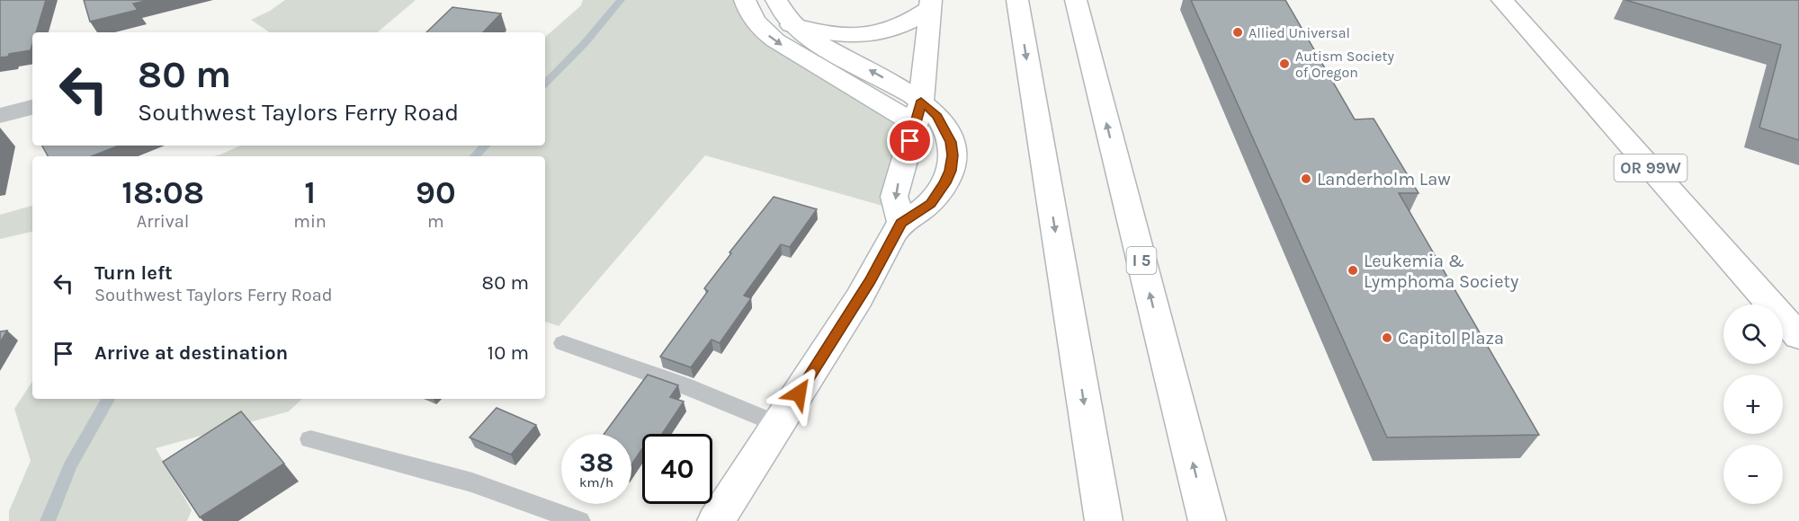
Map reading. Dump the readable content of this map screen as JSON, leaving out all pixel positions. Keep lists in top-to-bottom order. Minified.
{"streets":{"main road":["OR 99W","I 5"]},"places":["Allied Universal","Autism Society of Oregon","Landerholm Law","Leukemia & Lymphoma Society","Capitol Plaza"],"page":{"turn":["80 m","Southwest Taylors Ferry Road"],"eta":["18:08","Arrival","1","min","90","m"],"list":[{"name":"Turn left","note":"Southwest Taylors Ferry Road","value":"80 m"},{"name":"Arrive at destination","value":"10 m"}],"map_buttons":["+","−"],"speed":"38 km/h","limit":"40"}}
